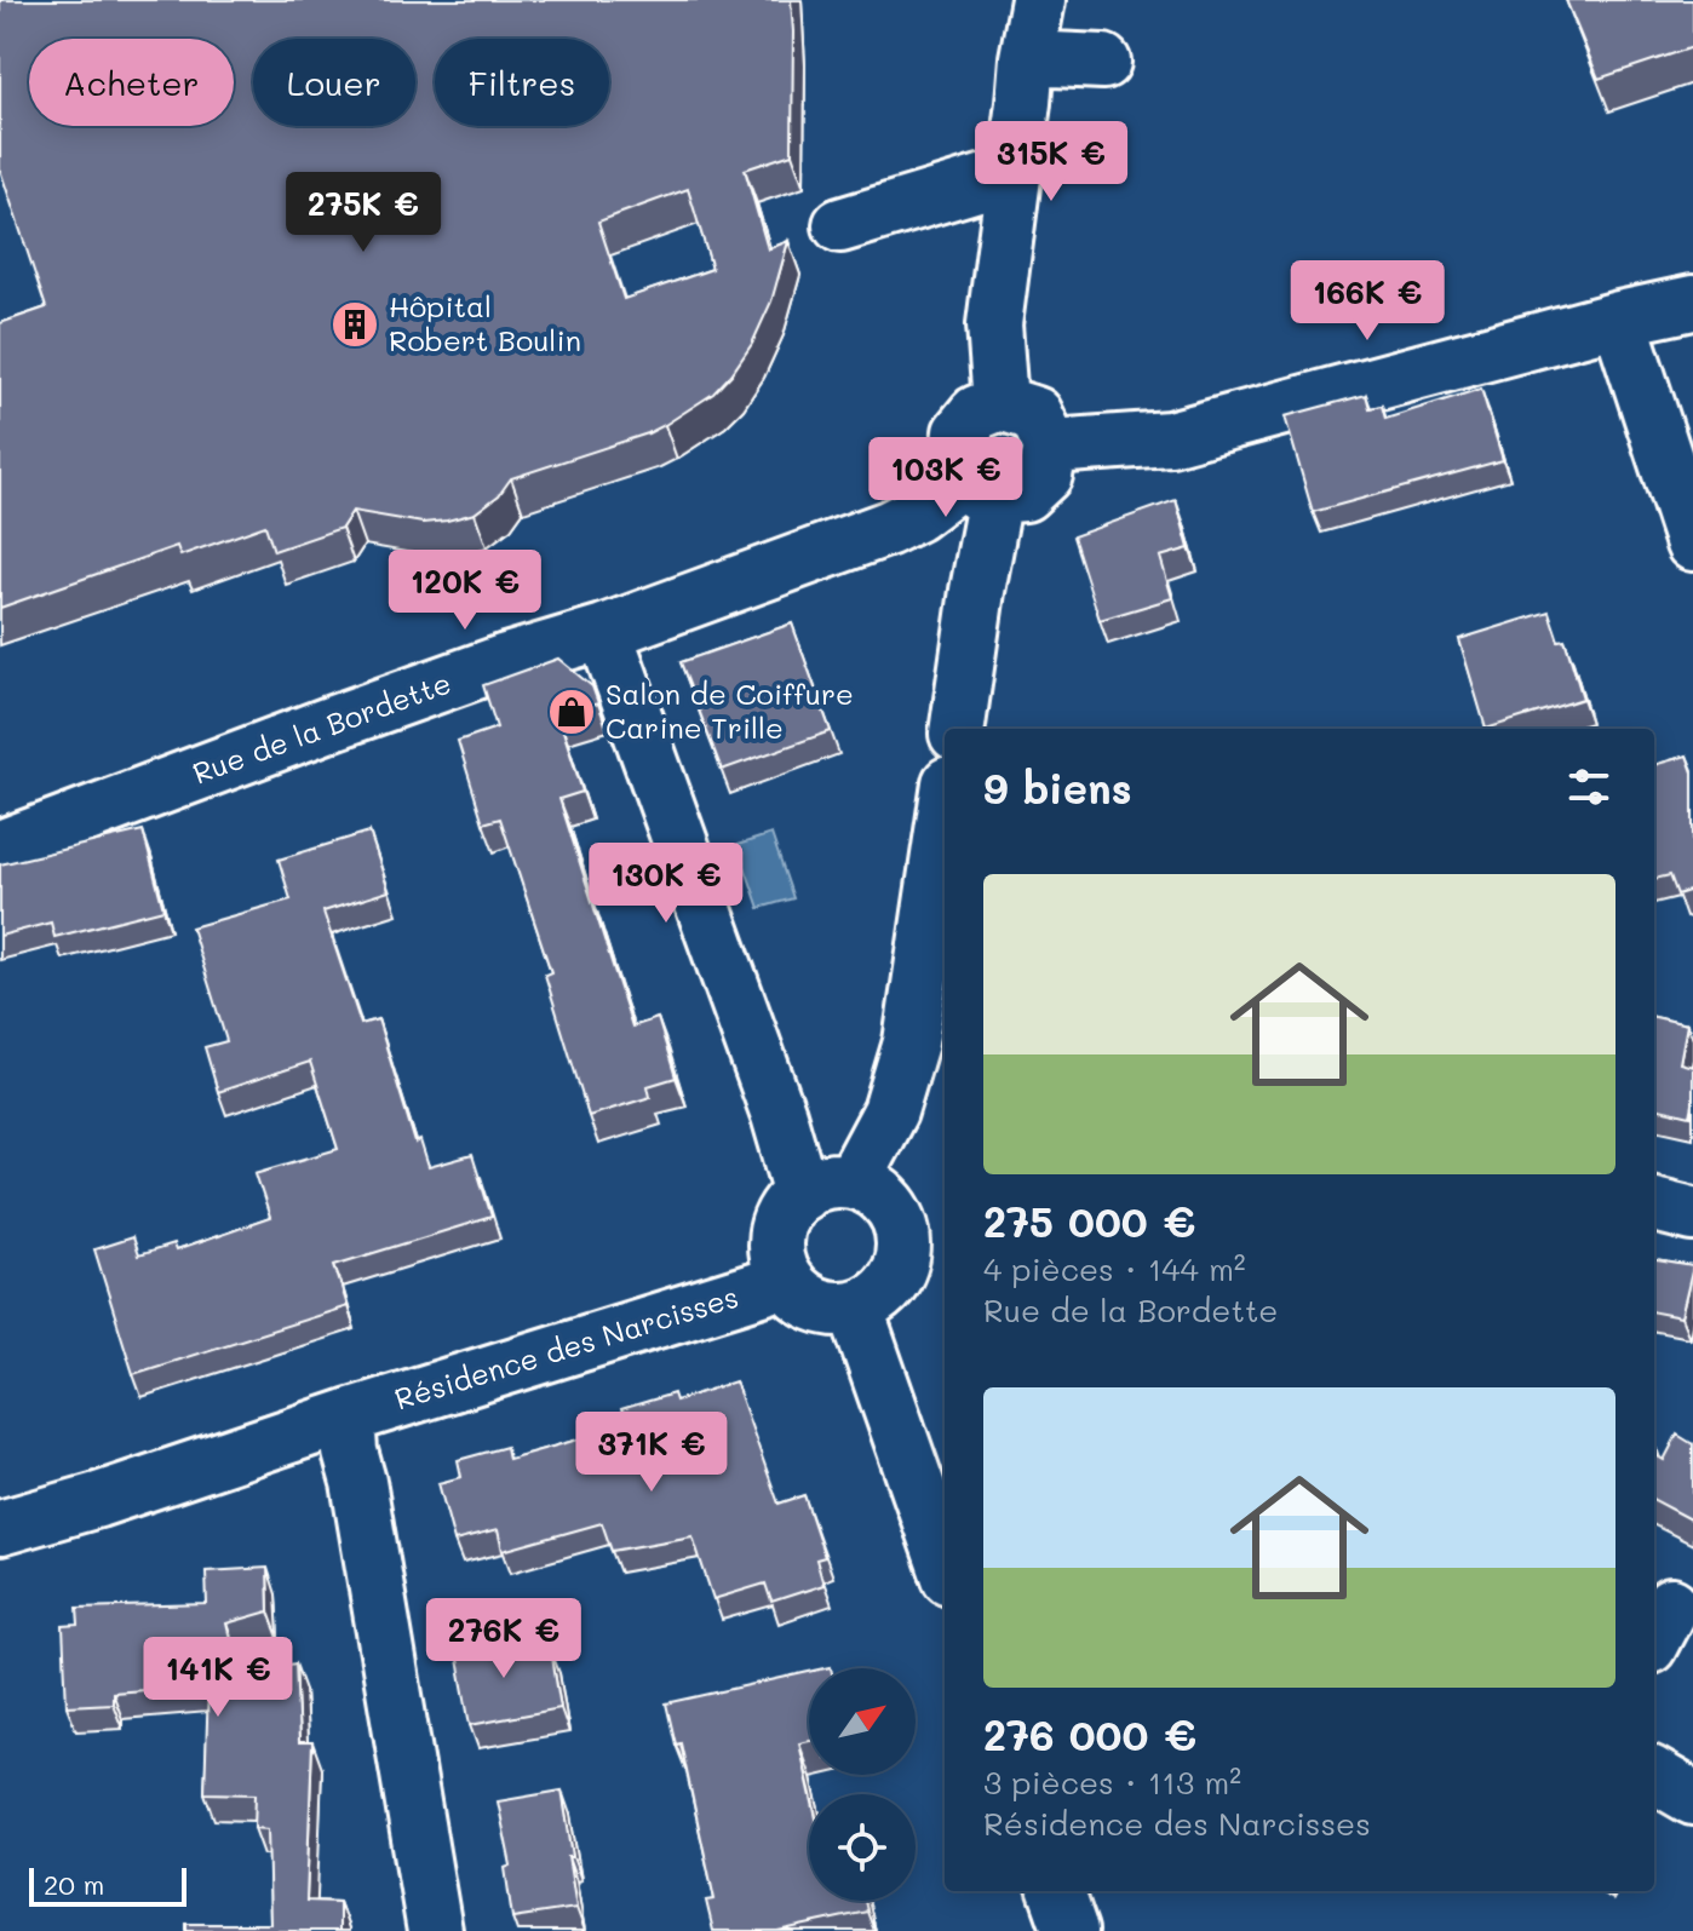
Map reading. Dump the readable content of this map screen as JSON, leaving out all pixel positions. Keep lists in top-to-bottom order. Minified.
{"streets":{"street":["Rue de la Bordette","Résidence des Narcisses"]},"places":{"building":["Hôpital Robert Boulin"],"shop":["Salon de Coiffure Carine Trille"]},"scale_bar":"20 m","north":"top right","page":{"chip":["Acheter","Louer","Filtres"],"price":["315K €","275K €","166K €","103K €","120K €","130K €","371K €","276K €","141K €"],"heading":"9 biens","list":[{"name":"275 000 €","note":"4 pièces · 144 m² · Rue de la Bordette"},{"name":"276 000 €","note":"3 pièces · 113 m² · Résidence des Narcisses"}],"scale":"20 m"}}
